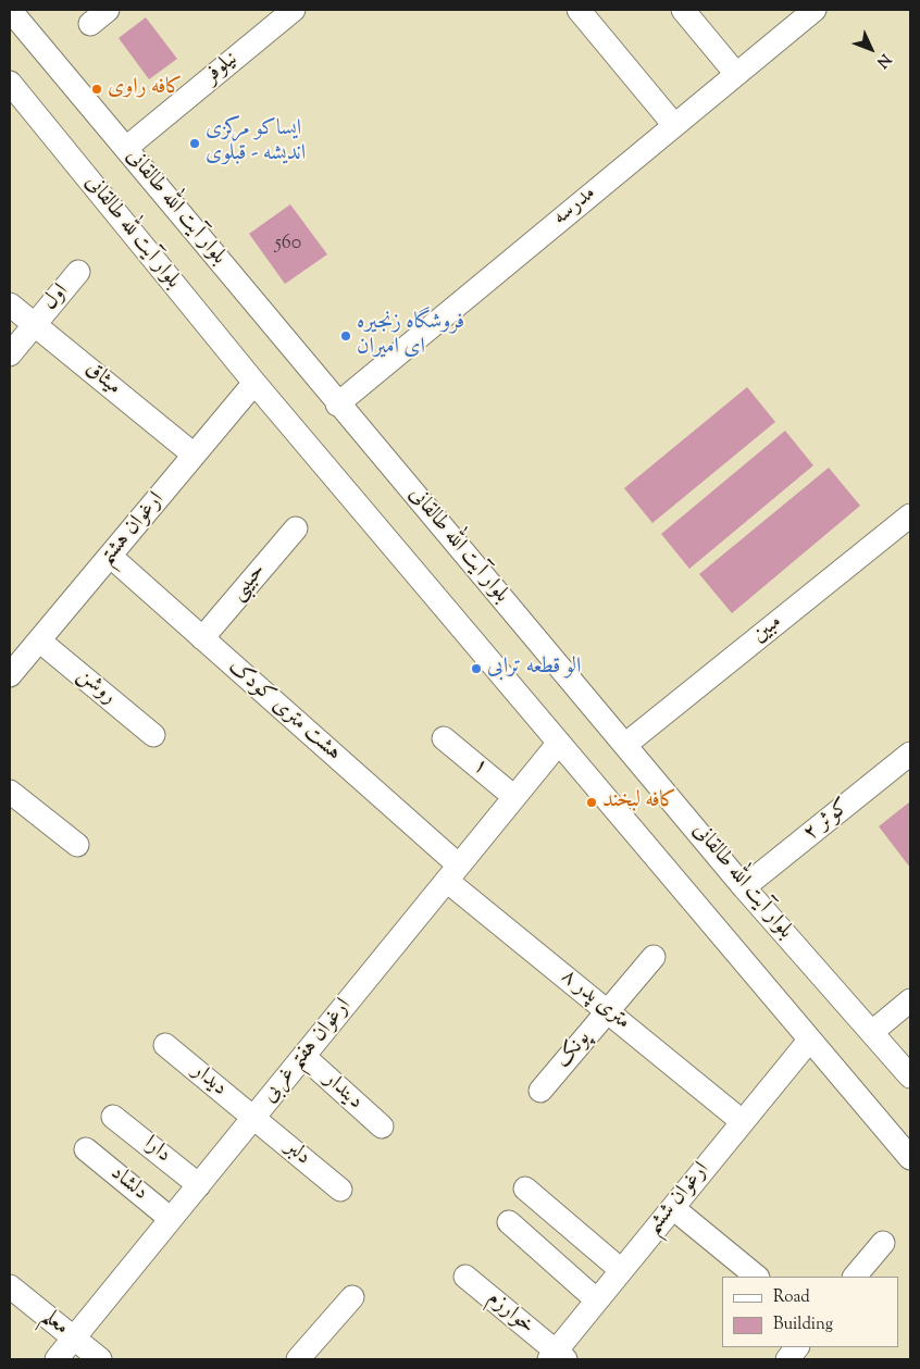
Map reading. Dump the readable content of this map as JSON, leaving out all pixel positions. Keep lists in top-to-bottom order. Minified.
{"streets":{"street":["نیلوفر","مدرسه","بلوار آیت الله طالقانی","بلوار آیت لله طالقانی","اول","میثاق","ارغوان هشتم","حبیبی","مبین","روشن","هشت متری کودک","۱","کوثر ۲","۸ متری پدر","پونک","ارغوان هفتم غربی","دیدار","دیندار","دارا","دلبر","دلشاد","ارغوان ششم","خوارزم","معلم"]},"crossings":[["نیلوفر","بلوار آیت الله طالقانی"],["مدرسه","بلوار آیت الله طالقانی"],["بلوار آیت الله طالقانی","مبین"],["بلوار آیت الله طالقانی","کوثر ۲"],["بلوار آیت لله طالقانی","ارغوان هشتم"],["اول","میثاق"],["میثاق","ارغوان هشتم"],["ارغوان هشتم","روشن"],["ارغوان هشتم","هشت متری کودک"],["حبیبی","هشت متری کودک"],["هشت متری کودک","۸ متری پدر"],["هشت متری کودک","ارغوان هفتم غربی"],["۱","ارغوان هفتم غربی"],["۸ متری پدر","پونک"],["۸ متری پدر","ارغوان هفتم غربی"],["۸ متری پدر","ارغوان ششم"],["ارغوان هفتم غربی","دیدار"],["ارغوان هفتم غربی","دیندار"],["ارغوان هفتم غربی","دارا"],["ارغوان هفتم غربی","دلبر"],["ارغوان هفتم غربی","دلشاد"],["ارغوان هفتم غربی","معلم"],["دیدار","دلبر"],["ارغوان ششم","خوارزم"]],"places":["کافه راوی","ایساکو مرکزی اندیشه - قبلوی","فروشگاه زنجیره ای امیران","الو قطعه ترابی","کافه لبخند"],"house_numbers":["560"],"legend":["Road","Building"],"north":"bottom right"}
